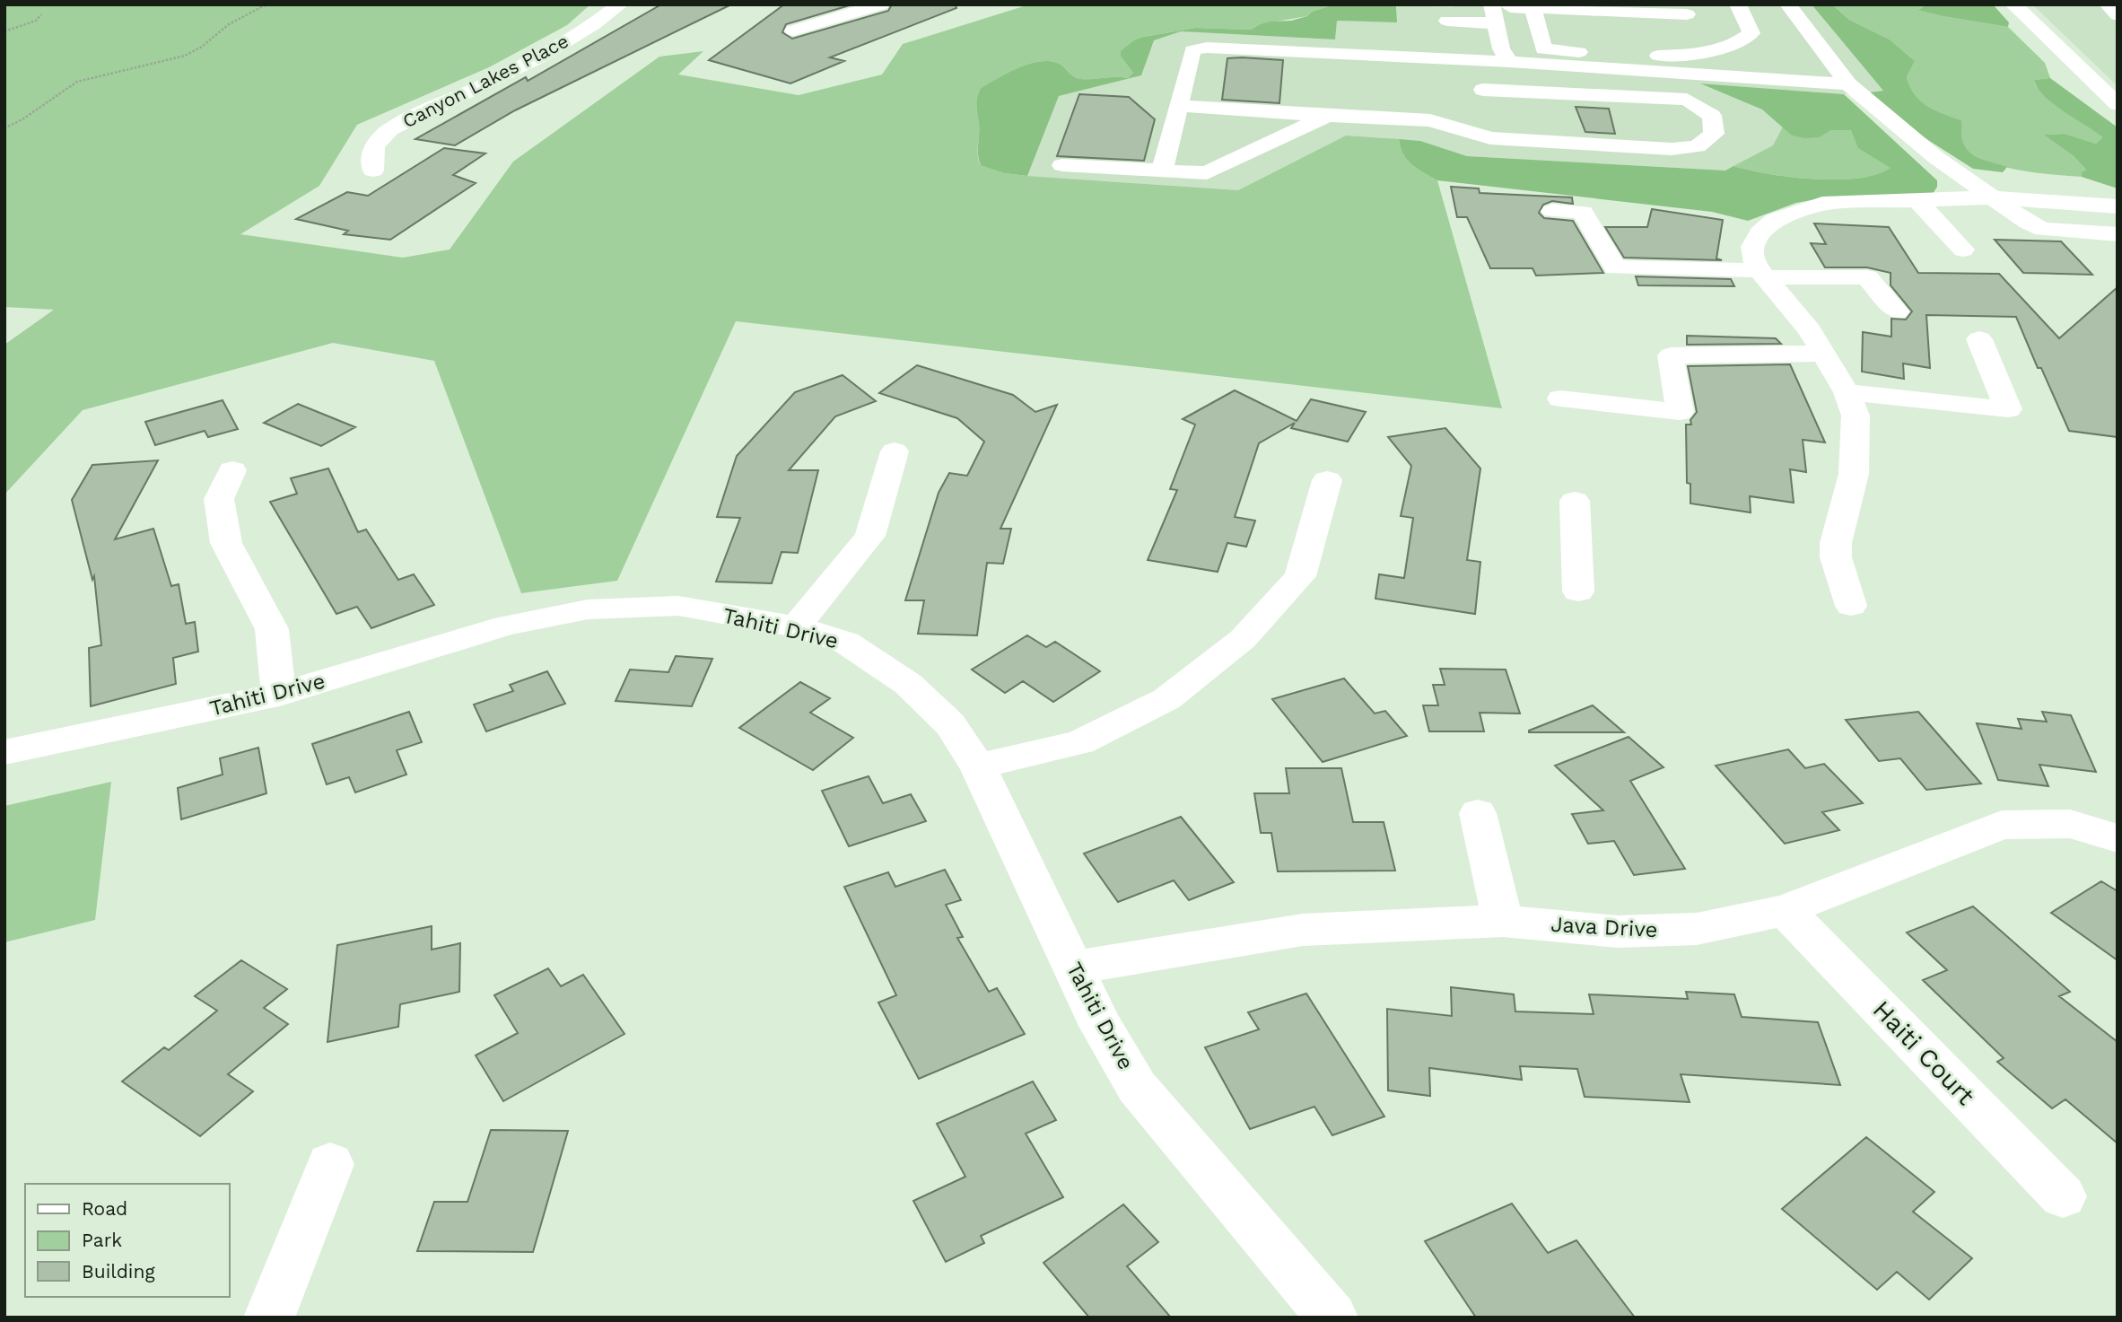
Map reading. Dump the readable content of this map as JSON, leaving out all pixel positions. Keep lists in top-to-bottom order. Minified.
{"streets":{"street":["Canyon Lakes Place","Tahiti Drive","Java Drive","Haiti Court"]},"crossings":[["Tahiti Drive","Java Drive"],["Java Drive","Haiti Court"]],"legend":["Road","Park","Building"]}
